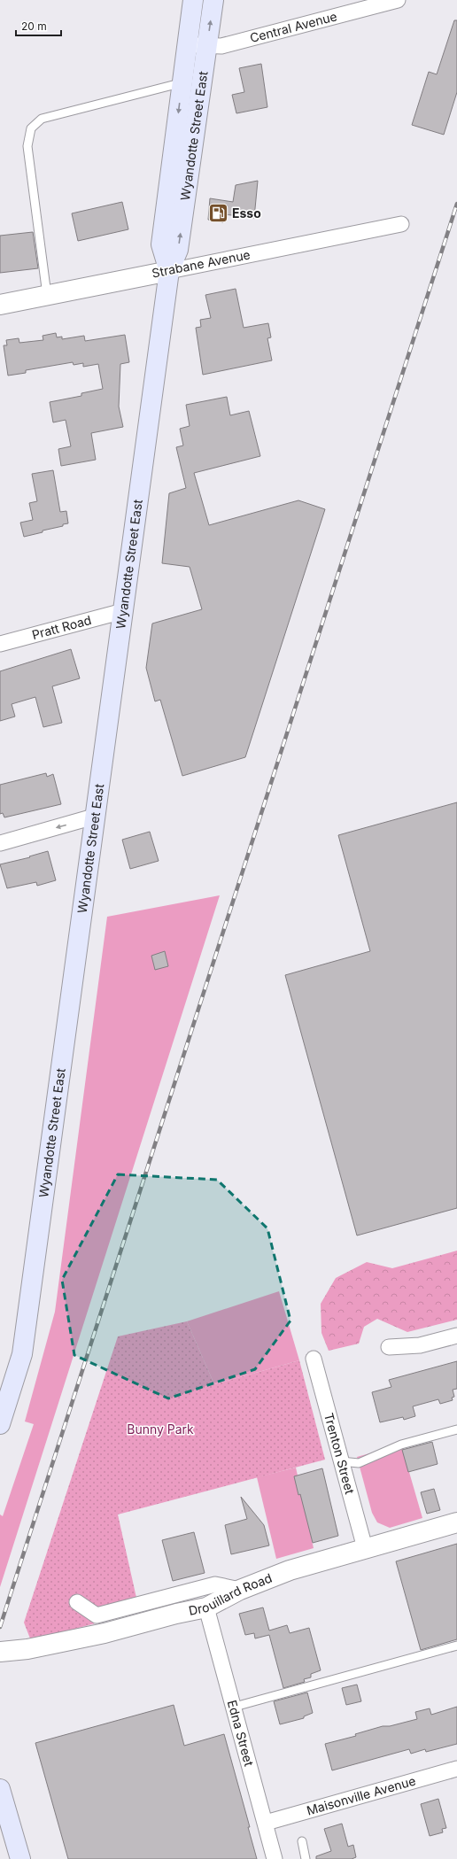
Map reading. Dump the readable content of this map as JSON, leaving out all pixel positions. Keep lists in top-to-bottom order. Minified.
{"streets":{"main road":["Wyandotte Street East"],"street":["Central Avenue","Strabane Avenue","Pratt Road","Trenton Street","Drouillard Road","Edna Street","Maisonville Avenue"]},"crossings":[["Central Avenue","Wyandotte Street East"],["Wyandotte Street East","Strabane Avenue"],["Wyandotte Street East","Pratt Road"],["Trenton Street","Drouillard Road"],["Drouillard Road","Edna Street"],["Edna Street","Maisonville Avenue"]],"parks":["Bunny Park"],"places":{"fuel station":["Esso"]},"scale_bar":"20 m"}
